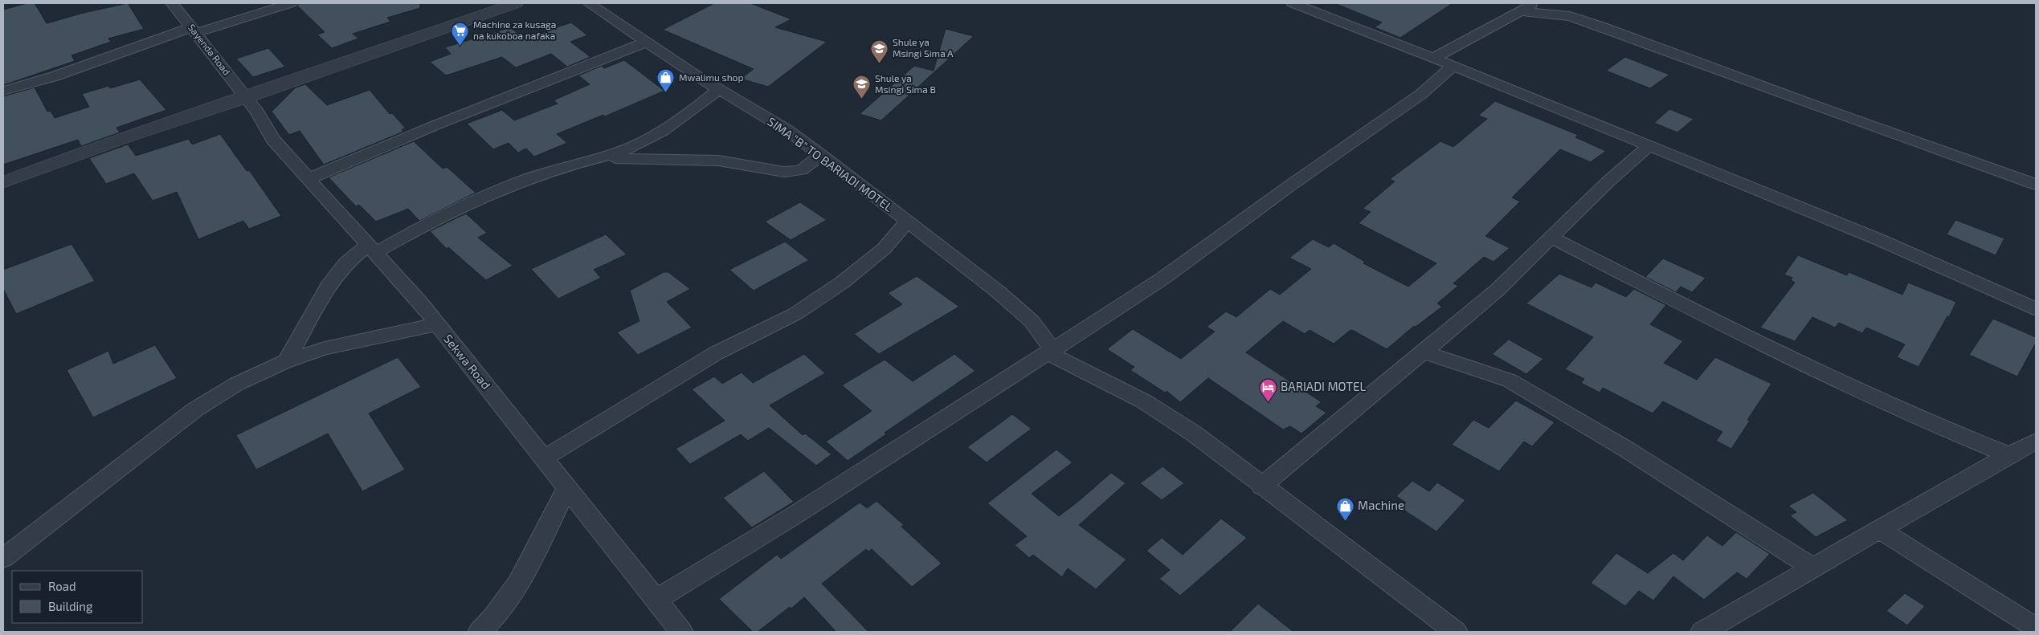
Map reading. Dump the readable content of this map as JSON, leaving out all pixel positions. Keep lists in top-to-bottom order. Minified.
{"streets":{"street":["Sayenda Road","SIMA \"B\" TO BARIADI MOTEL","Sekwa Road"]},"crossings":[["Sayenda Road","Sekwa Road"]],"places":{"supermarket":["Machine za kusaga na kukoboa nafaka"],"school or university":["Shule ya Msingi Sima A","Shule ya Msingi Sima B"],"shop":["Mwalimu shop","Machine"],"hotel":["BARIADI MOTEL"]},"legend":["Road","Building"]}
